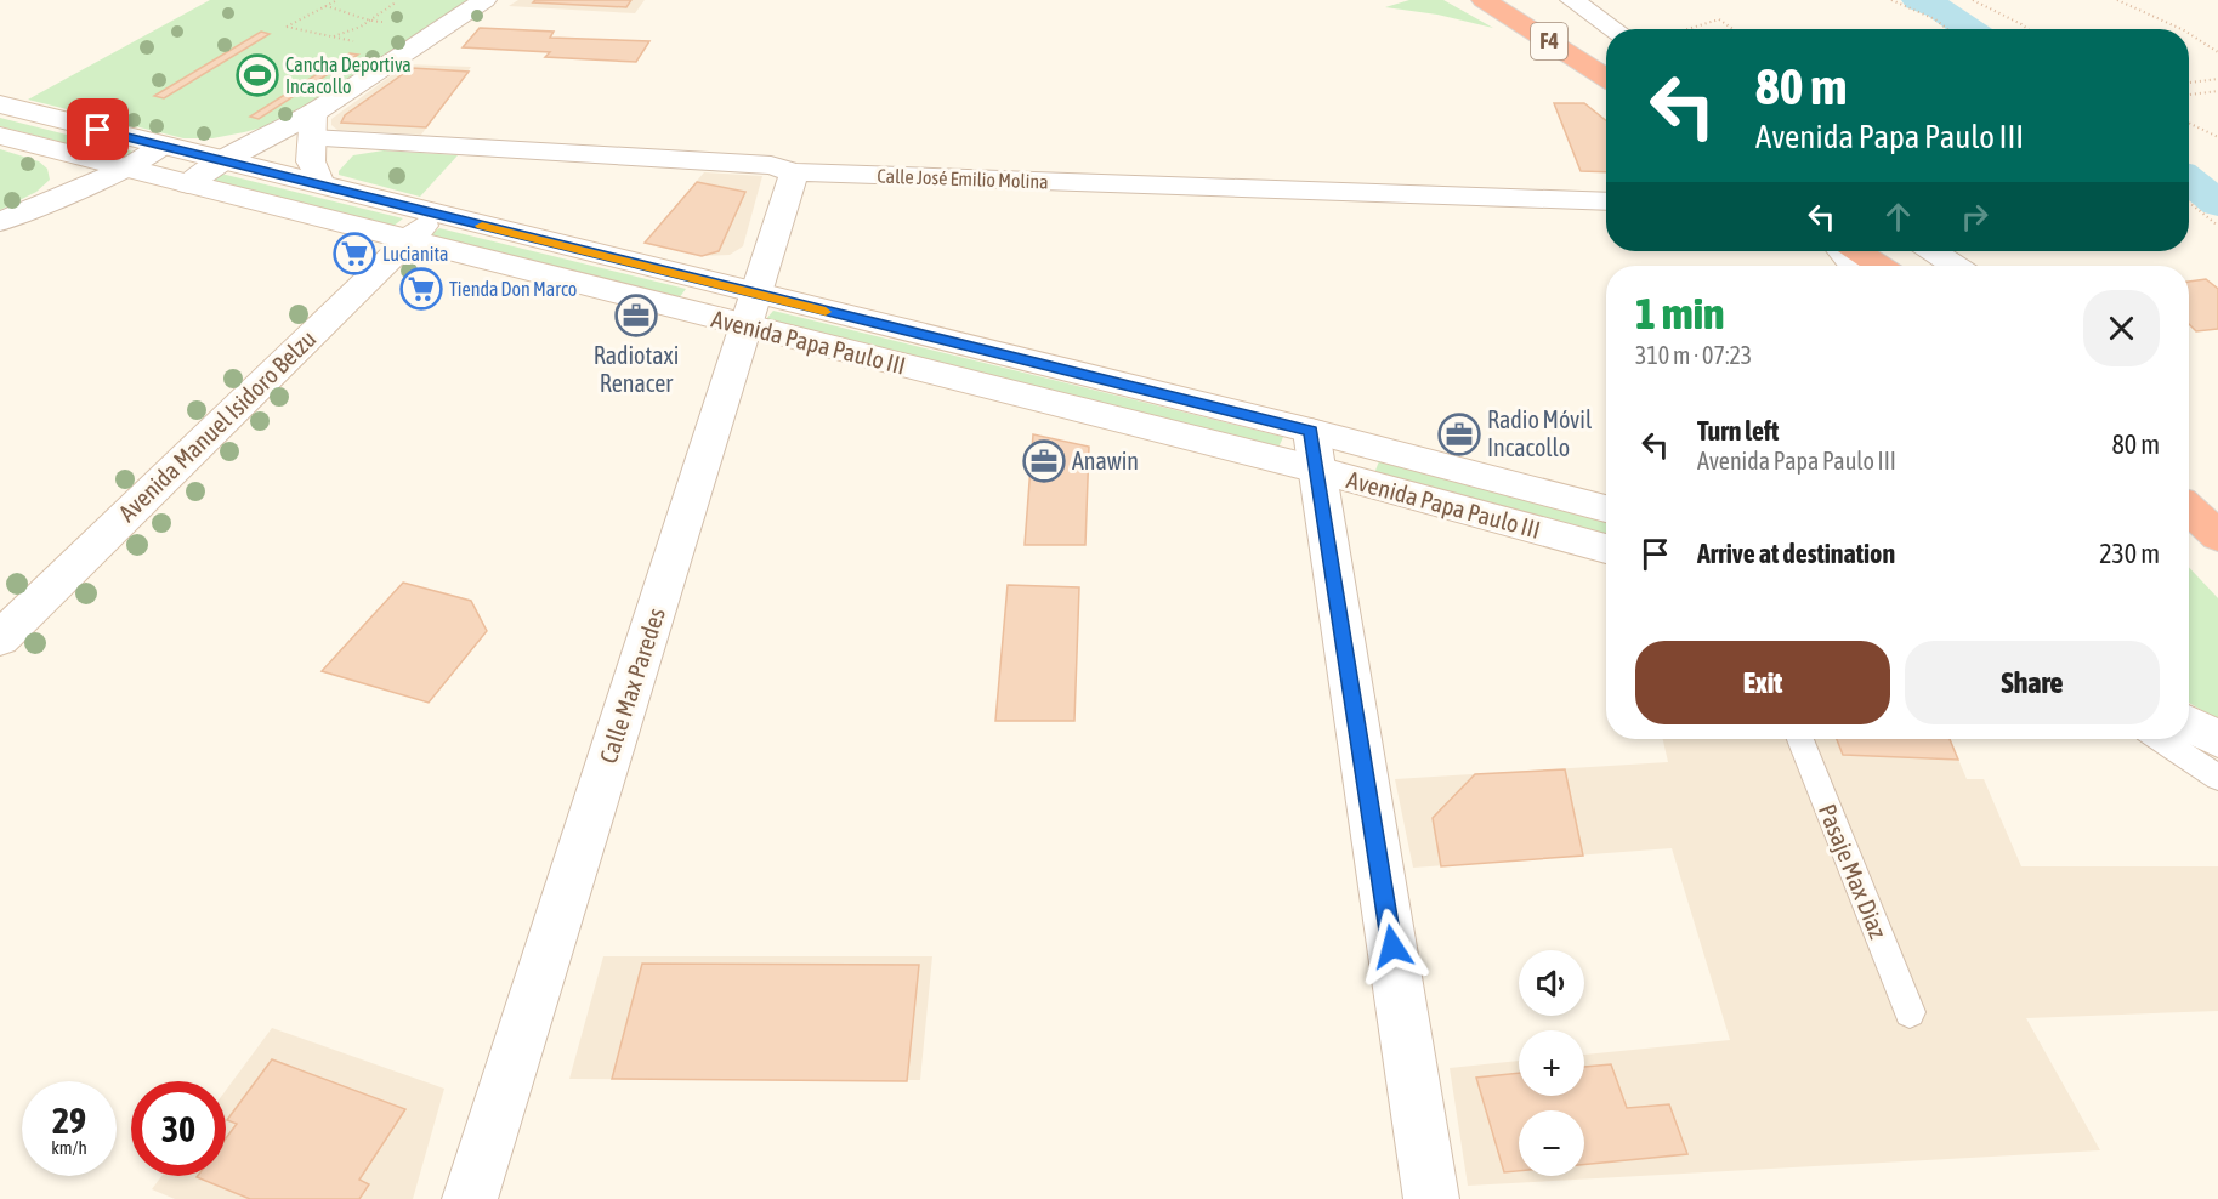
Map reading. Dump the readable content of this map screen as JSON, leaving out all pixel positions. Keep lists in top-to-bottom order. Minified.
{"streets":{"highway":["F4"],"main road":["Calle José Emilio Molina","Avenida Papa Paulo III","Avenida Manuel Isidoro Belzu","Calle Max Paredes"],"lane":["Pasaje Max Diaz"]},"crossings":[["Calle José Emilio Molina","Calle Max Paredes"],["Avenida Papa Paulo III","Avenida Manuel Isidoro Belzu"],["Avenida Papa Paulo III","Calle Max Paredes"]],"places":{"sports":["Cancha Deportiva Incacollo"],"supermarket":["Lucianita","Tienda Don Marco"],"office":["Radiotaxi Renacer","Radio Móvil Incacollo","Anawin"]},"page":{"turn":["80 m","Avenida Papa Paulo III"],"heading":["1 min","310 m · 07:23"],"list":[{"name":"Turn left","note":"Avenida Papa Paulo III","value":"80 m"},{"name":"Arrive at destination","value":"230 m"}],"buttons":["Exit","Share"],"map_buttons":["+","−"],"speed":"29 km/h","limit":"30"}}
